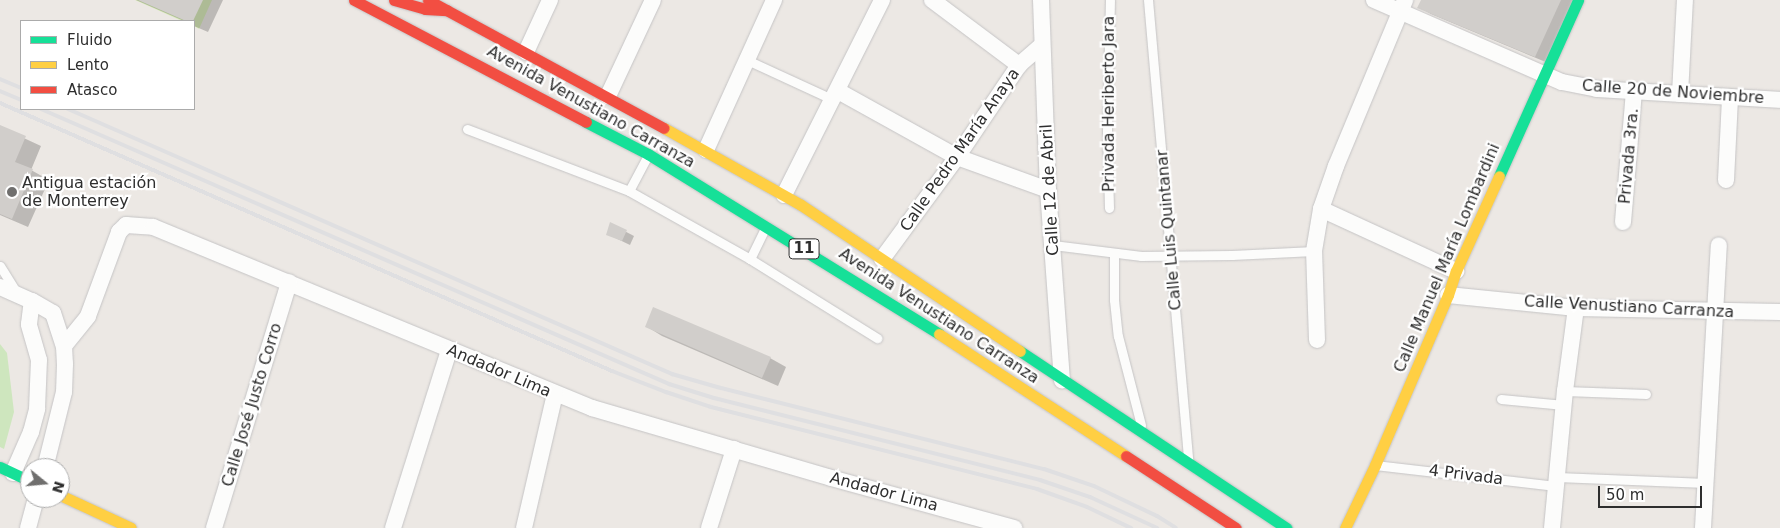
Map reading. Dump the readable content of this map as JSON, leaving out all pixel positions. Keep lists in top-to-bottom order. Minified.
{"streets":{"main road":["Avenida Venustiano Carranza","11","Calle Manuel María Lombardini"],"street":["Calle 20 de Noviembre","Calle Pedro María Anaya","Privada 3ra.","Calle 12 de Abril","Calle Venustiano Carranza","Andador Lima","Calle José Justo Corro"],"lane":["Privada Heriberto Jara","Calle Luis Quintanar","4 Privada"]},"crossings":[["Calle 20 de Noviembre","Privada 3ra."],["Calle 20 de Noviembre","Calle Manuel María Lombardini"],["Avenida Venustiano Carranza","Calle Pedro María Anaya"],["Avenida Venustiano Carranza","Calle 12 de Abril"],["Avenida Venustiano Carranza","Calle Luis Quintanar"],["Calle Pedro María Anaya","Calle 12 de Abril"],["Calle Manuel María Lombardini","Calle Venustiano Carranza"],["Calle Manuel María Lombardini","4 Privada"],["Andador Lima","Calle José Justo Corro"]],"places":["Antigua estación de Monterrey"],"legend":["Fluido","Lento","Atasco"],"scale_bar":"50 m","north":"right"}
